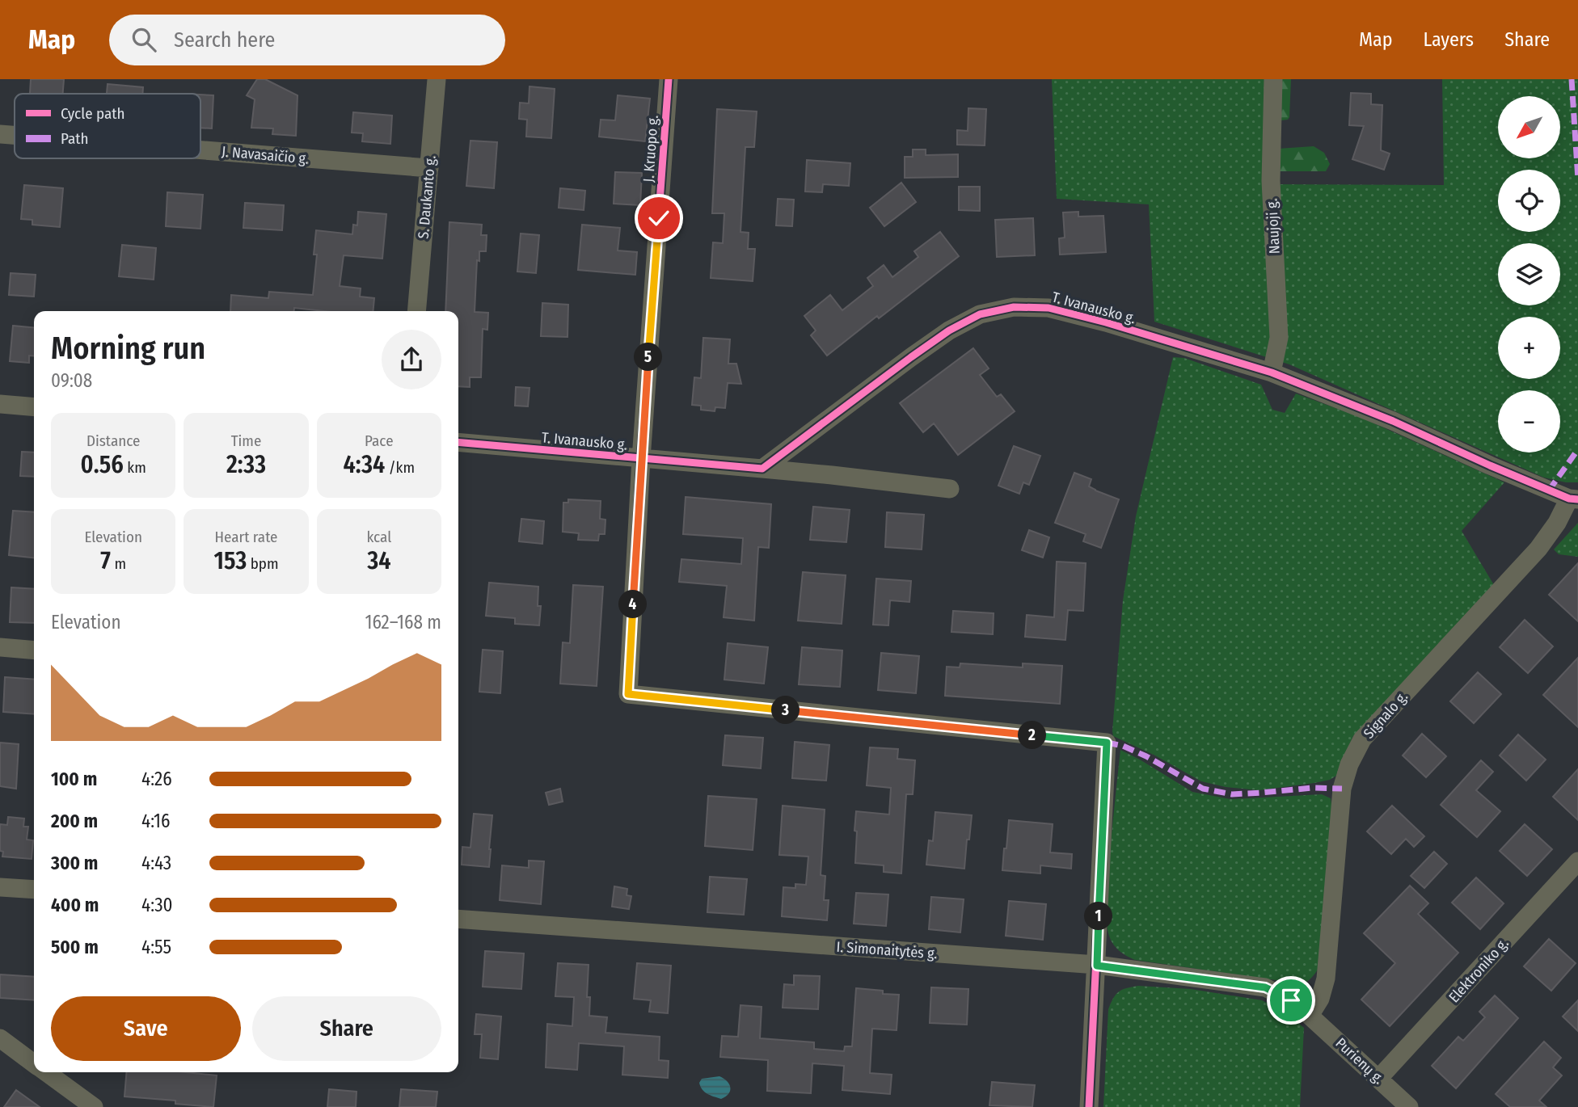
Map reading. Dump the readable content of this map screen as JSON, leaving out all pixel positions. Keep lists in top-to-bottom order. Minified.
{"streets":{"street":["J. Kruopo g.","J. Navasaičio g.","S. Daukanto g.","Naujoji g.","T. Ivanausko g.","Signalo g.","I. Simonaitytės g.","Elektroniko g.","Purienų g."]},"crossings":[["J. Kruopo g.","T. Ivanausko g."],["J. Kruopo g.","I. Simonaitytės g."],["J. Navasaičio g.","S. Daukanto g."],["Naujoji g.","T. Ivanausko g."],["T. Ivanausko g.","Signalo g."],["Signalo g.","I. Simonaitytės g."],["Signalo g.","Purienų g."],["I. Simonaitytės g.","Purienų g."],["Elektroniko g.","Purienų g."]],"legend":["Cycle path","Path"],"north":"bottom left","page":{"header":"Map","search":"Search here","nav":["Map","Layers","Share"],"map_buttons":["+","−"],"heading":["Morning run","09:08"],"pins":["5","4","3","2","1"],"stats":[["Distance","0.56 km"],["Time","2:33"],["Pace","4:34 /km"],["Elevation","7 m"],["Heart rate","153 bpm"],["kcal","34"]],"chart":["Elevation","162–168 m"],"list":[{"name":"100 m","note":"4:26"},{"name":"200 m","note":"4:16"},{"name":"300 m","note":"4:43"},{"name":"400 m","note":"4:30"},{"name":"500 m","note":"4:55"}],"buttons":["Save","Share"]}}
